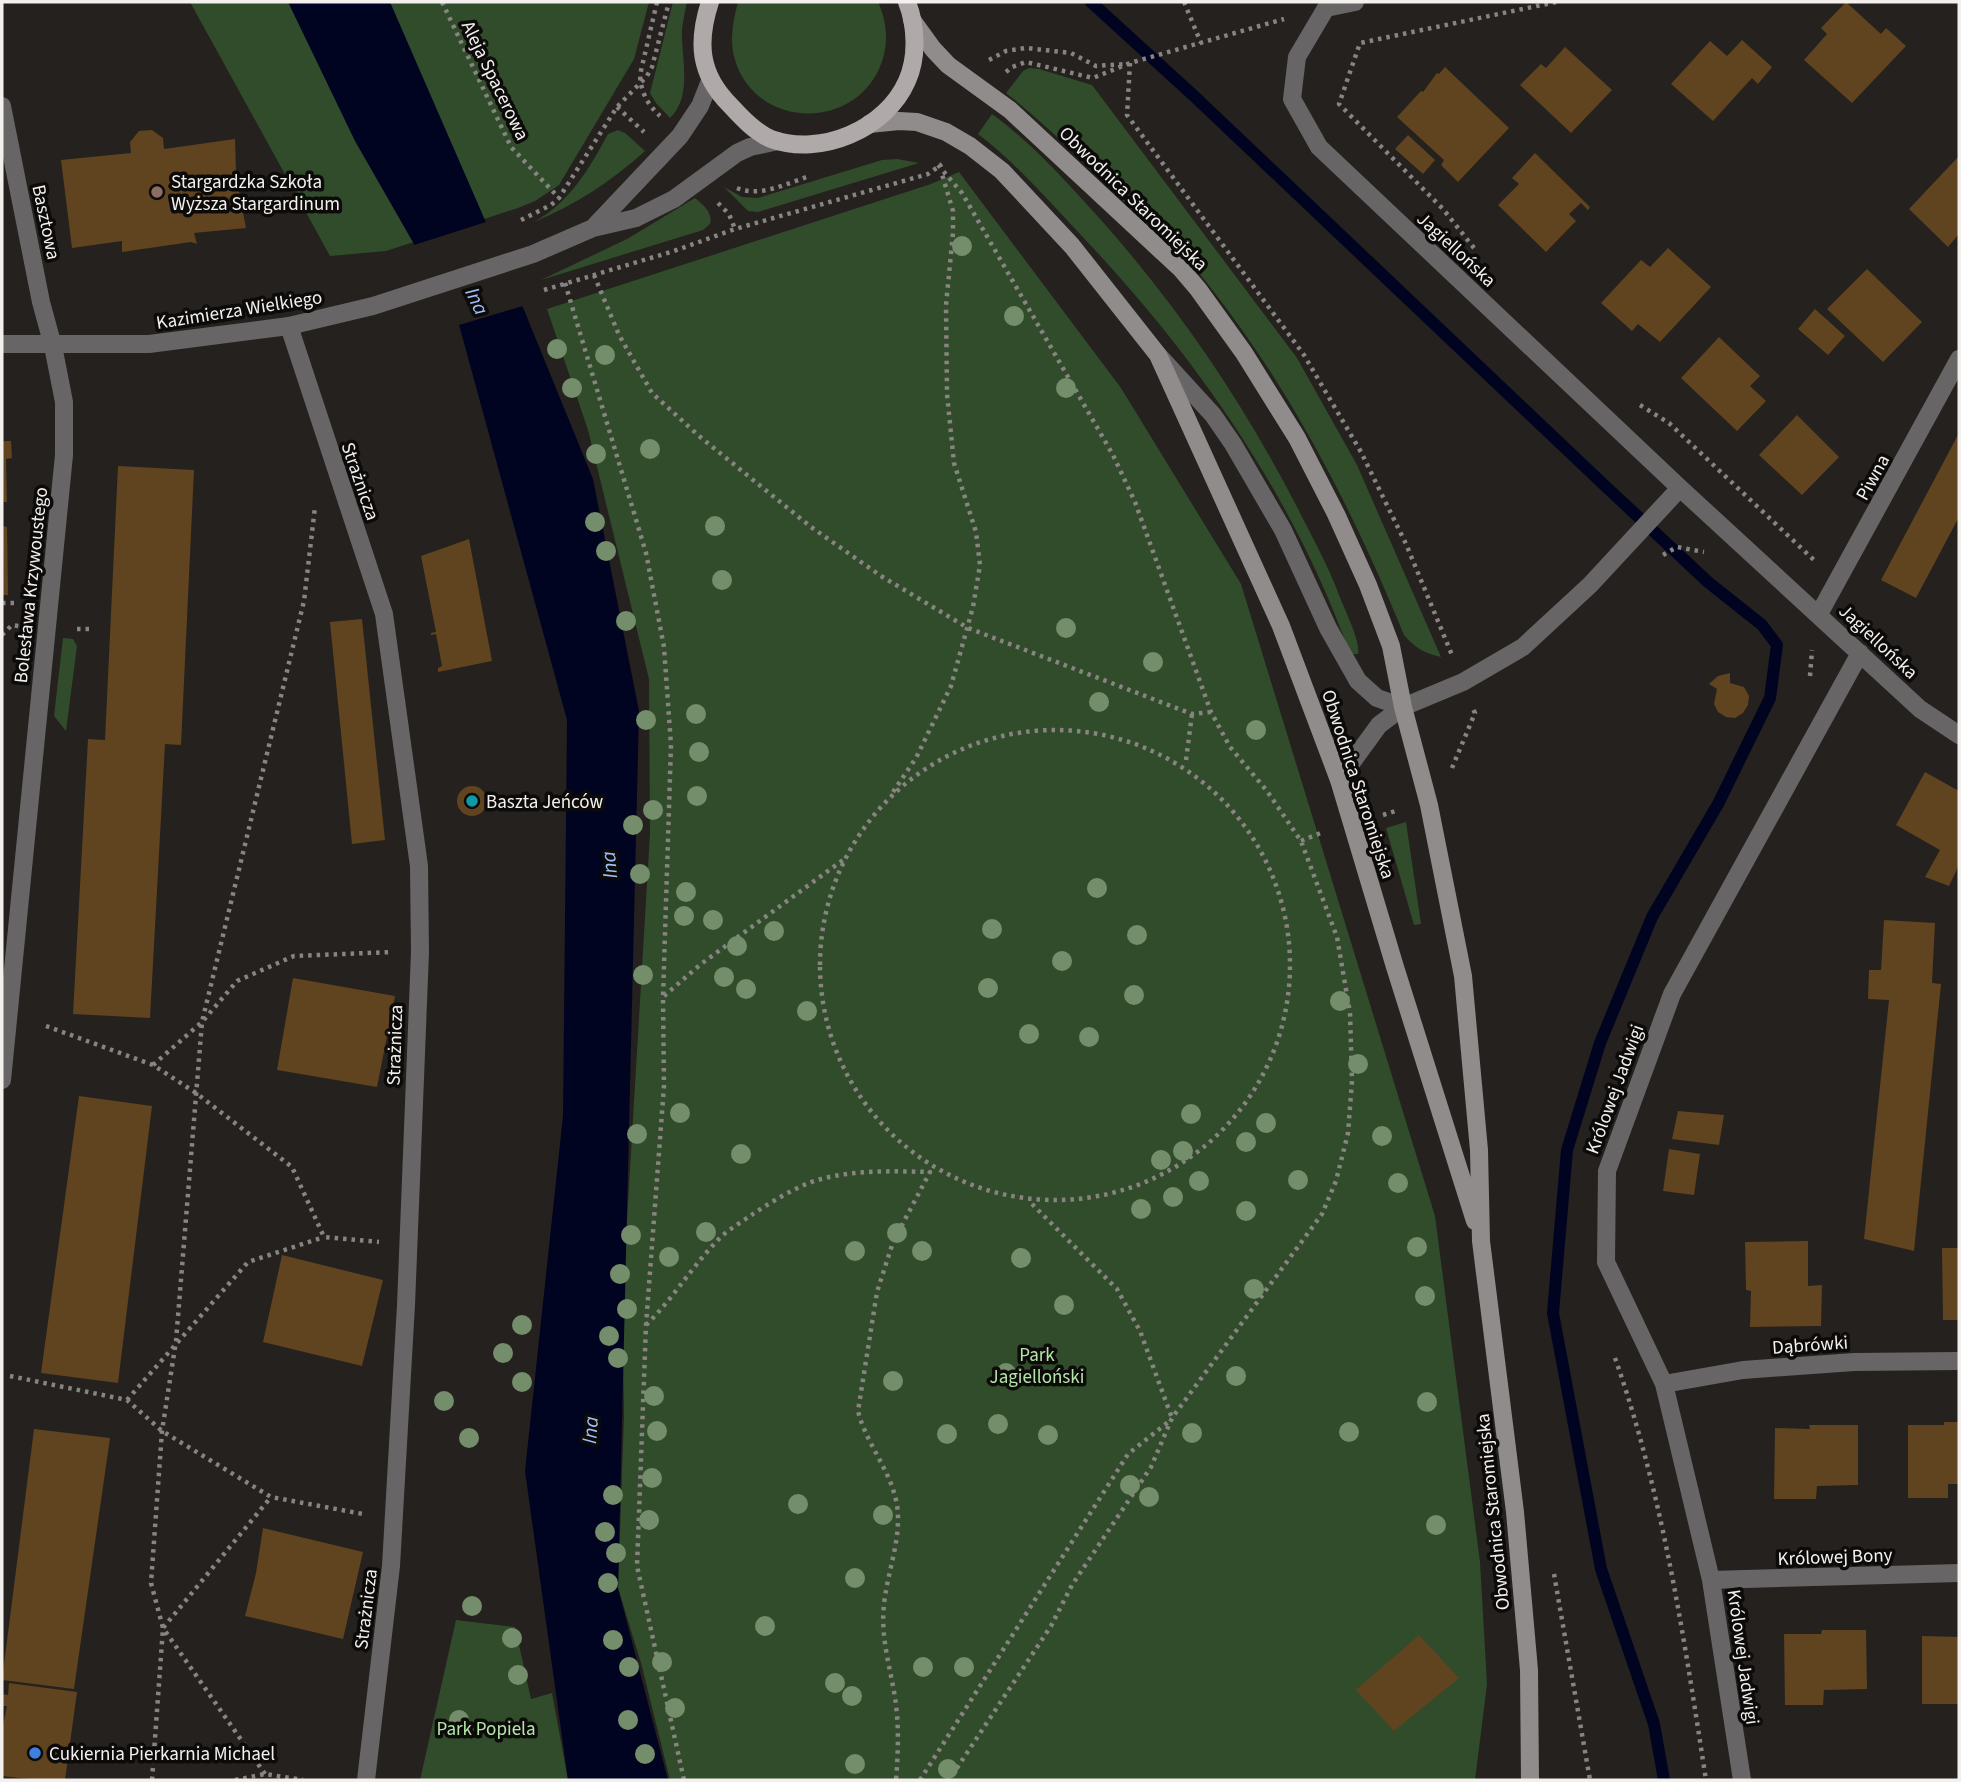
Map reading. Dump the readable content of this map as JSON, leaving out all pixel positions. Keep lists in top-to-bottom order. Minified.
{"streets":{"main road":["Obwodnica Staromiejska"],"street":["Basztowa","Jagiellońska","Kazimierza Wielkiego","Piwna","Strażnicza","Bolesława Krzywoustego","Królowej Jadwigi","Dąbrówki","Królowej Bony"],"path":["Aleja Spacerowa"]},"crossings":[["Basztowa","Kazimierza Wielkiego"],["Basztowa","Bolesława Krzywoustego"],["Jagiellońska","Piwna"],["Jagiellońska","Królowej Jadwigi"],["Kazimierza Wielkiego","Strażnicza"],["Kazimierza Wielkiego","Bolesława Krzywoustego"],["Królowej Jadwigi","Dąbrówki"],["Królowej Jadwigi","Królowej Bony"]],"water":["Ina"],"parks":["Park Jagielloński","Park Popiela"],"places":["Stargardzka Szkoła Wyższa Stargardinum","Baszta Jeńców","Cukiernia Pierkarnia Michael"]}
